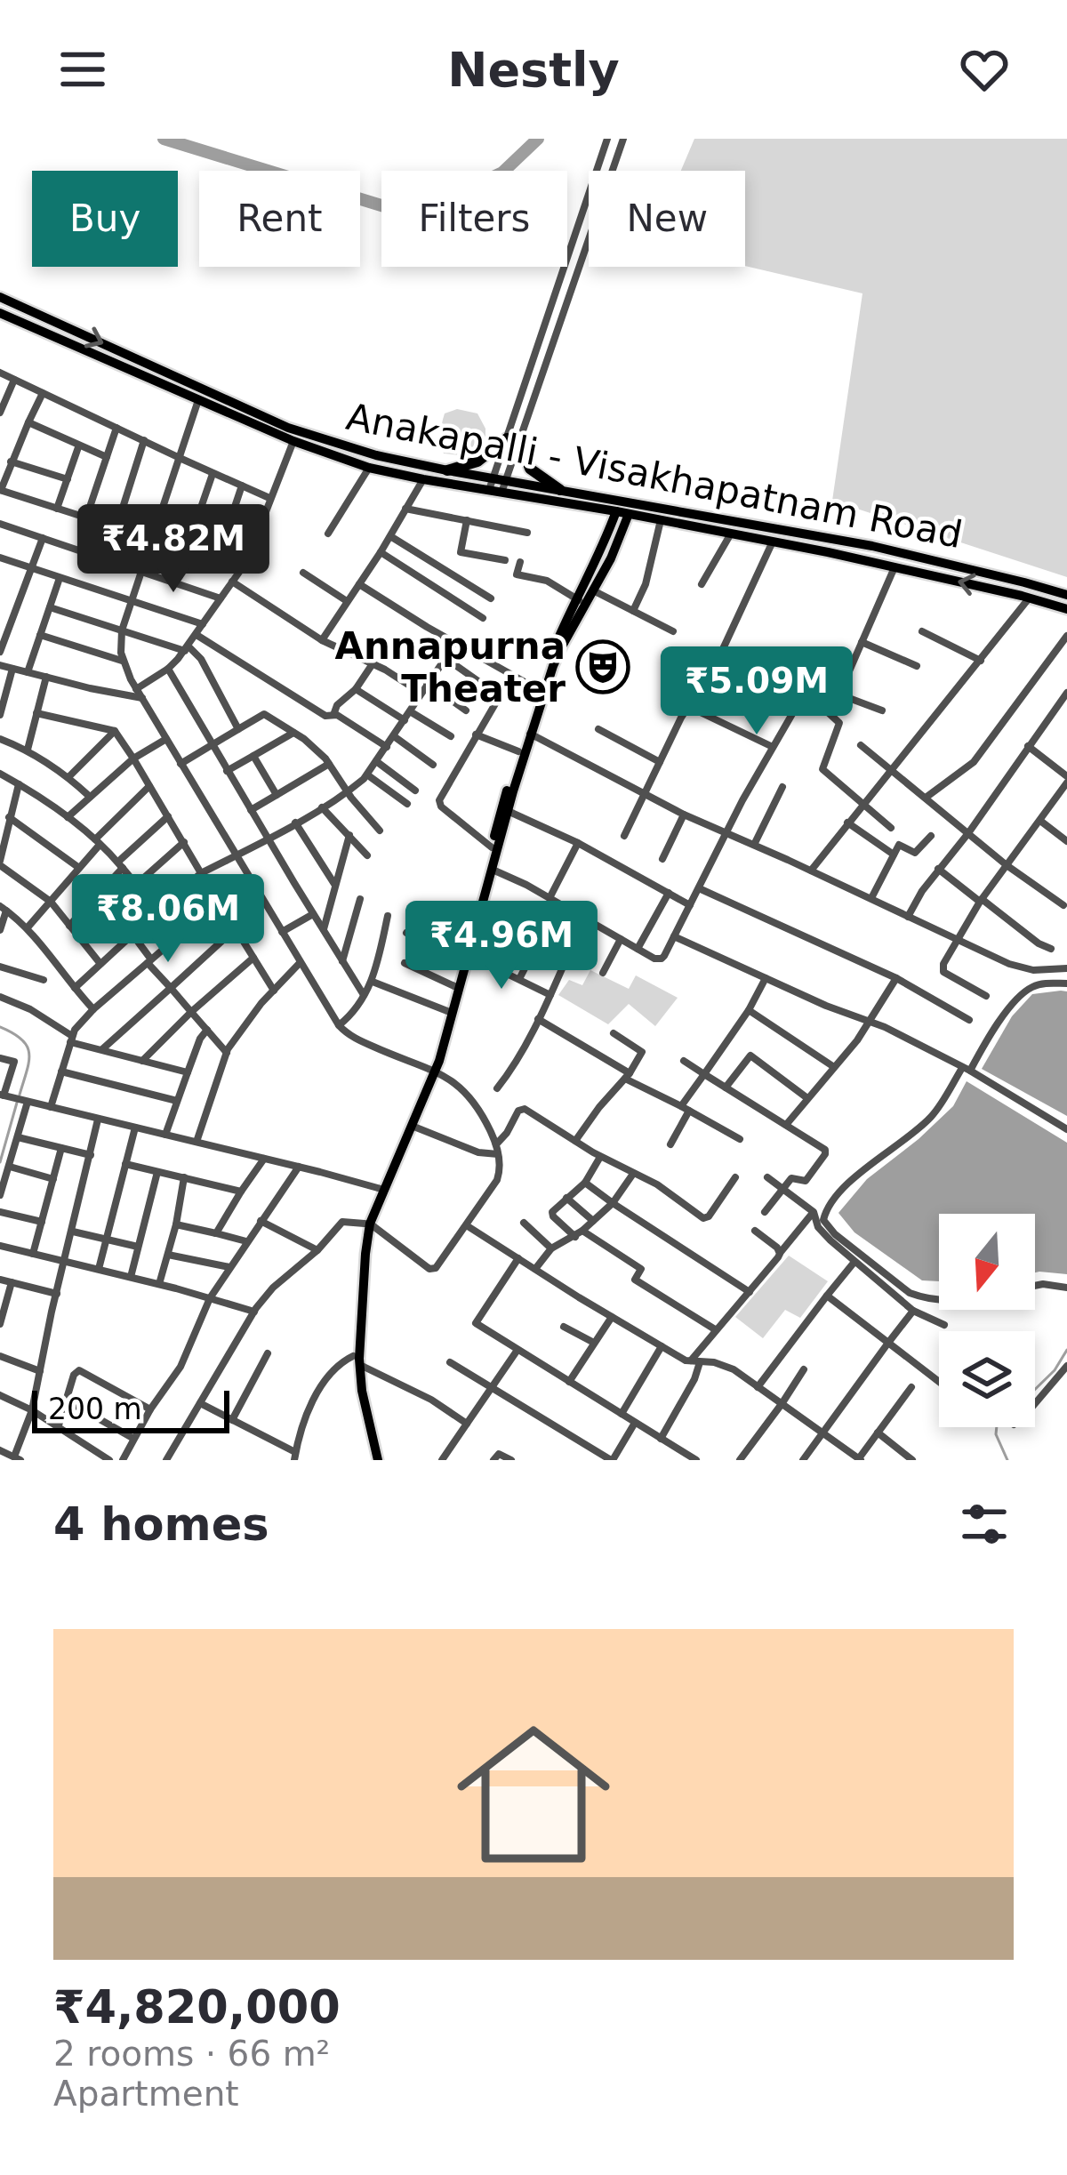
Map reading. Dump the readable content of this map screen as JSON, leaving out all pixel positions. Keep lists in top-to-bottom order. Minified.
{"streets":{"main road":["Anakapalli - Visakhapatnam Road"]},"places":{"theatre":["Annapurna Theater"]},"scale_bar":"200 m","north":"bottom","page":{"header":"Nestly","chip":["Buy","Rent","Filters","New"],"price":["₹4.82M","₹5.09M","₹8.06M","₹4.96M"],"scale":"200 m","heading":"4 homes","list":[{"name":"₹4,820,000","note":"2 rooms · 66 m² · Apartment"}]}}
